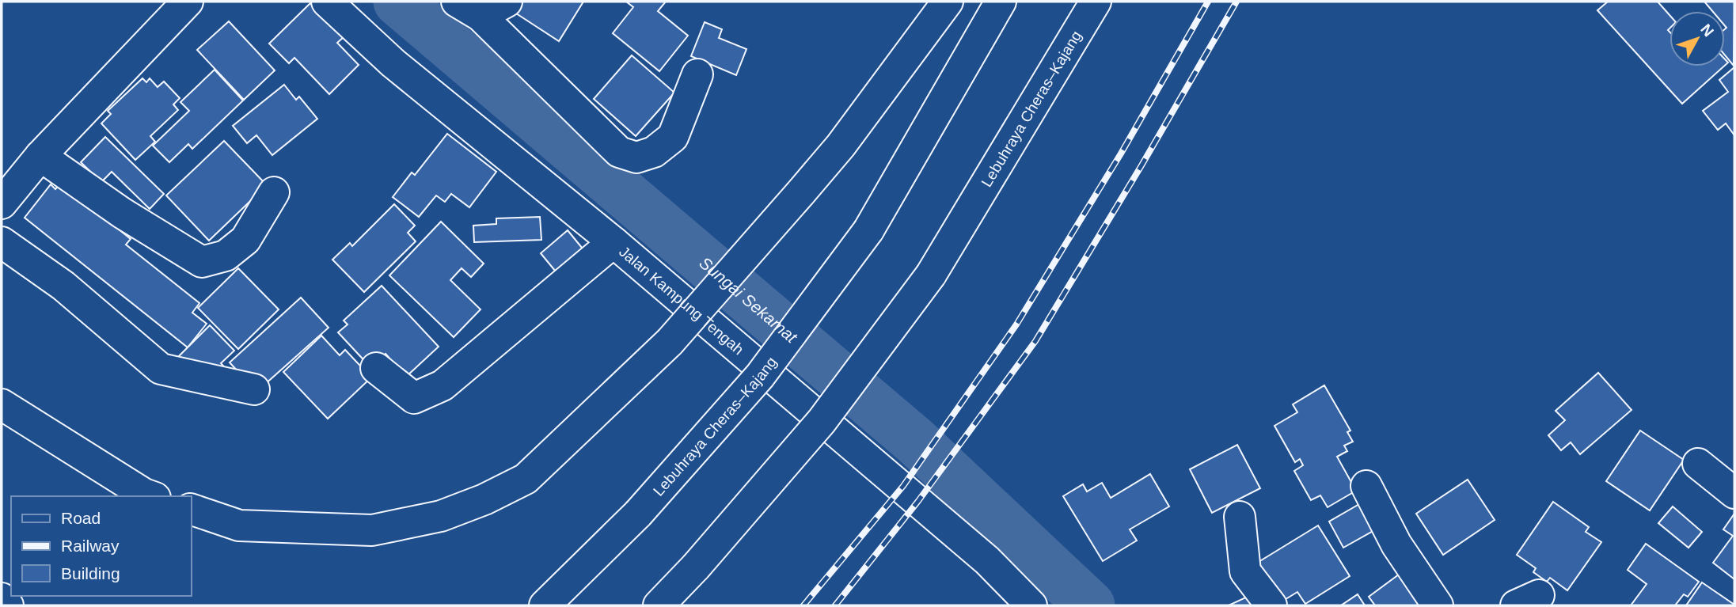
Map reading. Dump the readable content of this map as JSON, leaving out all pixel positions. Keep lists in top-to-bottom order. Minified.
{"streets":{"main road":["Lebuhraya Cheras–Kajang","Jalan Kampung Tengah"]},"water":["Sungai Sekamat"],"legend":["Road","Railway","Building"],"north":"top right"}
